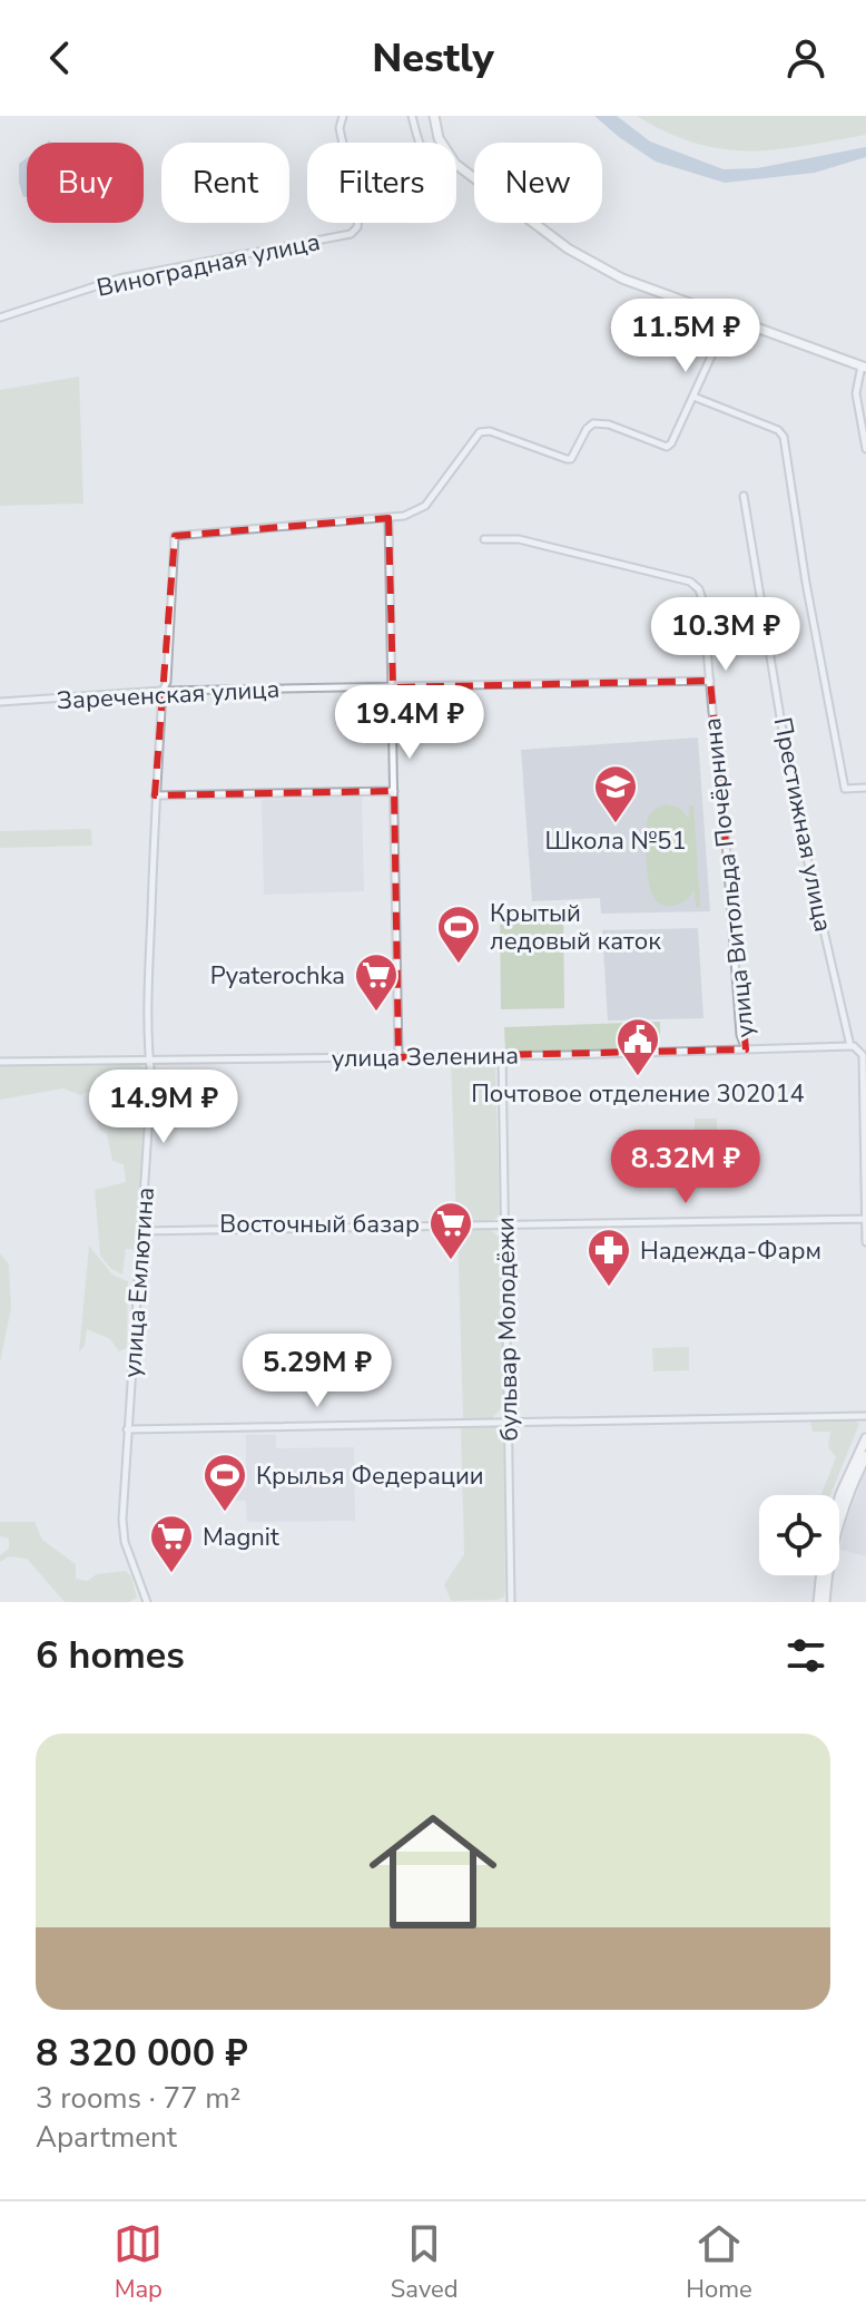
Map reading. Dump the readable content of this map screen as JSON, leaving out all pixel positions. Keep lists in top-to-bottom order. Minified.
{"streets":{"street":["Виноградная улица","Зареченская улица","Престижная улица","улица Витольда Почёрнина","улица Зеленина","улица Емлютина","бульвар Молодёжи"]},"crossings":[["Зареченская улица","улица Витольда Почёрнина"],["Зареченская улица","улица Емлютина"],["Престижная улица","улица Зеленина"],["улица Витольда Почёрнина","улица Зеленина"],["улица Зеленина","улица Емлютина"],["улица Зеленина","бульвар Молодёжи"]],"places":{"school or university":["Школа №51"],"sports":["Крытый ледовый каток","Крылья Федерации"],"supermarket":["Pyaterochka","Восточный базар","Magnit"],"public building":["Почтовое отделение 302014"],"pharmacy":["Надежда-Фарм"]},"page":{"header":"Nestly","chip":["Buy","Rent","Filters","New"],"price":["11.5M ₽","10.3M ₽","19.4M ₽","14.9M ₽","8.32M ₽","5.29M ₽"],"heading":"6 homes","list":[{"name":"8 320 000 ₽","note":"3 rooms · 77 m² · Apartment"}],"tabs":["Map","Saved","Home"]}}
